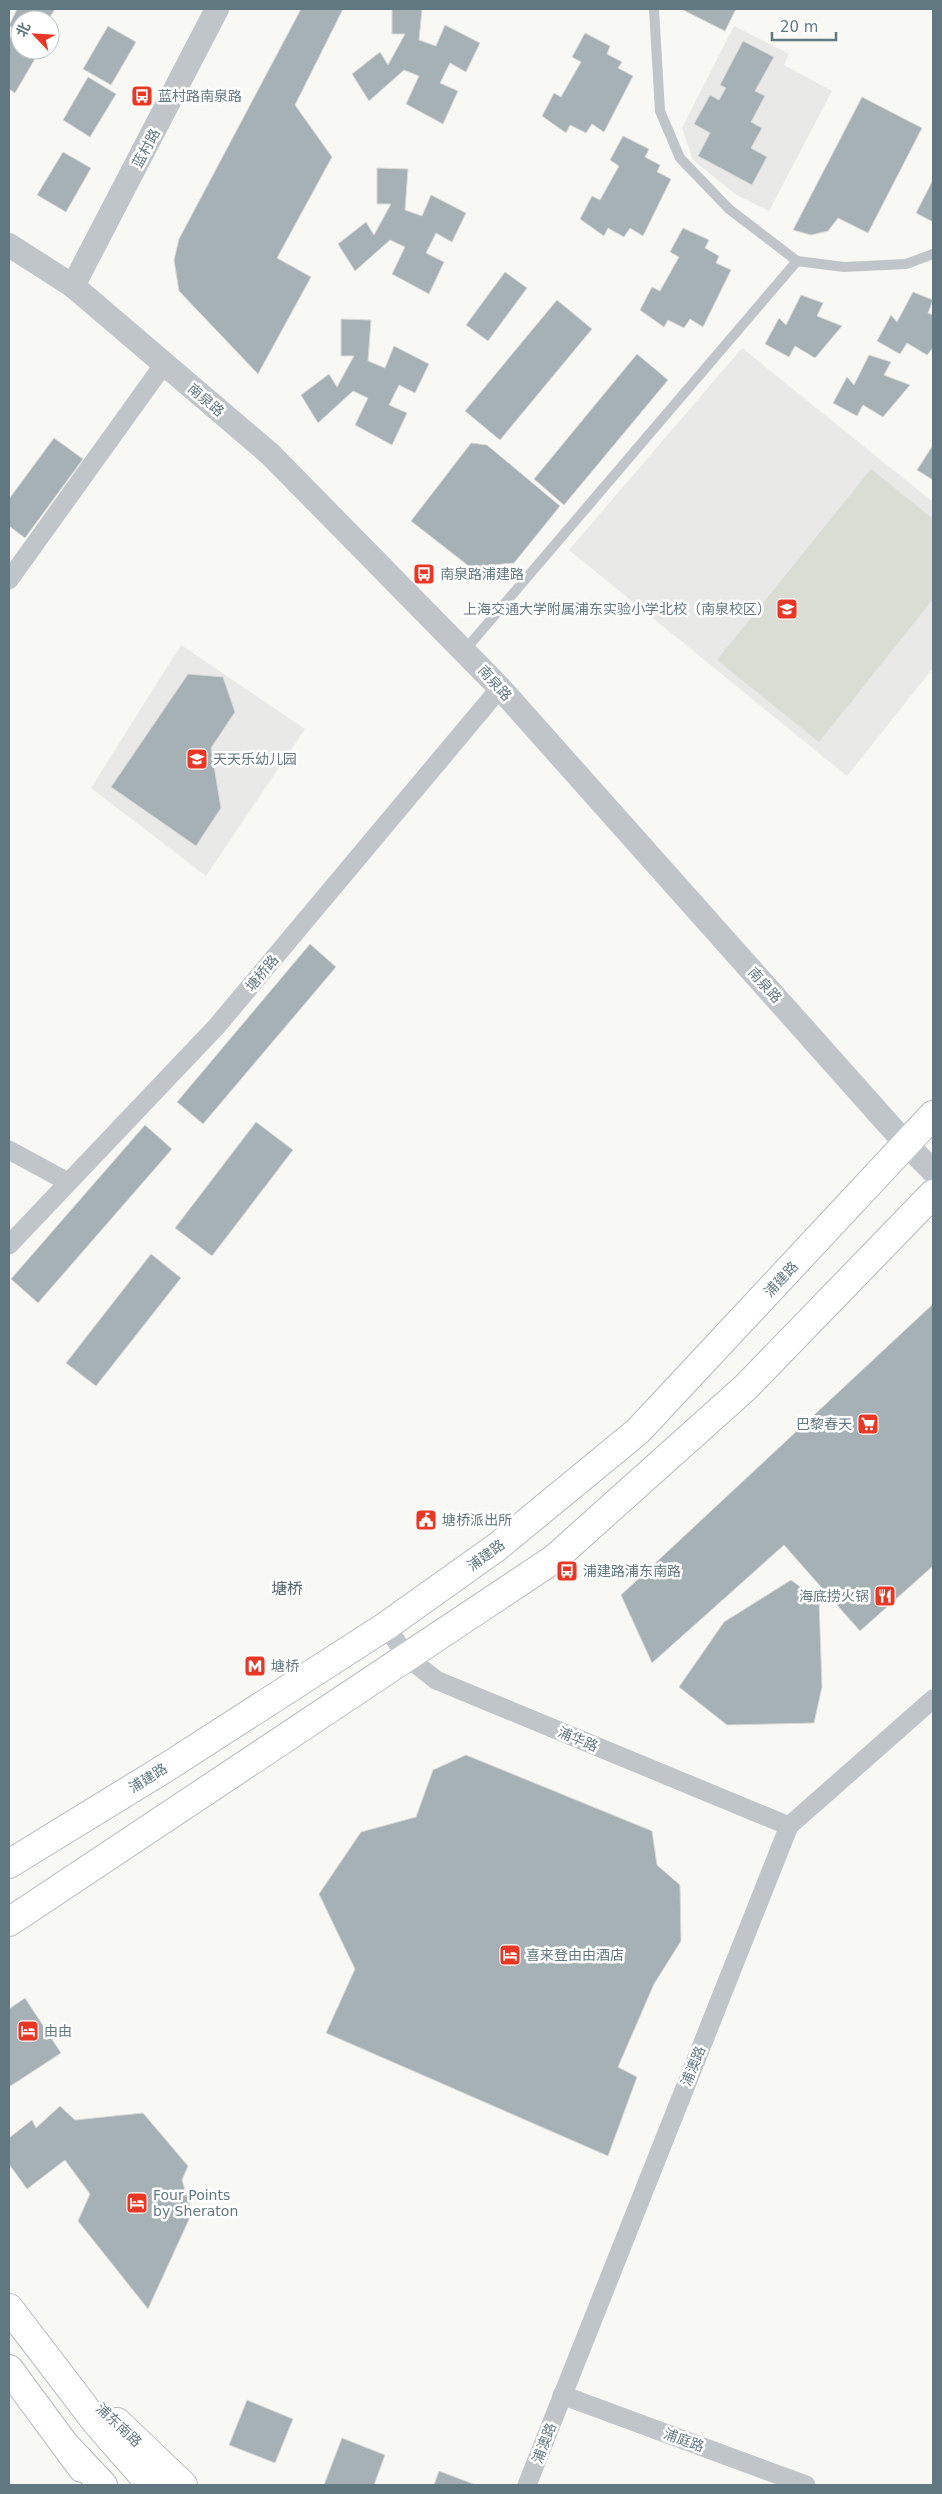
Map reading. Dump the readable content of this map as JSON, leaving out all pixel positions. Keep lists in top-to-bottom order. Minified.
{"streets":{"main road":["浦建路","浦东南路"],"street":["蓝村路","南泉路","塘桥路","浦华路","浦澳路","浦庭路"]},"crossings":[["蓝村路","南泉路"],["南泉路","塘桥路"],["南泉路","浦建路"],["浦建路","浦华路"],["浦华路","浦澳路"],["浦澳路","浦庭路"]],"districts":["塘桥"],"places":{"bus stop":["蓝村路南泉路","南泉路浦建路","浦建路浦东南路"],"school or university":["上海交通大学附属浦东实验小学北校（南泉校区）","天天乐幼儿园"],"supermarket":["巴黎春天"],"public building":["塘桥派出所"],"restaurant":["海底捞火锅"],"metro station":["塘桥"],"hotel":["喜来登由由酒店","由由","Four Points by Sheraton"]},"scale_bar":"20 m","north":"top left"}
